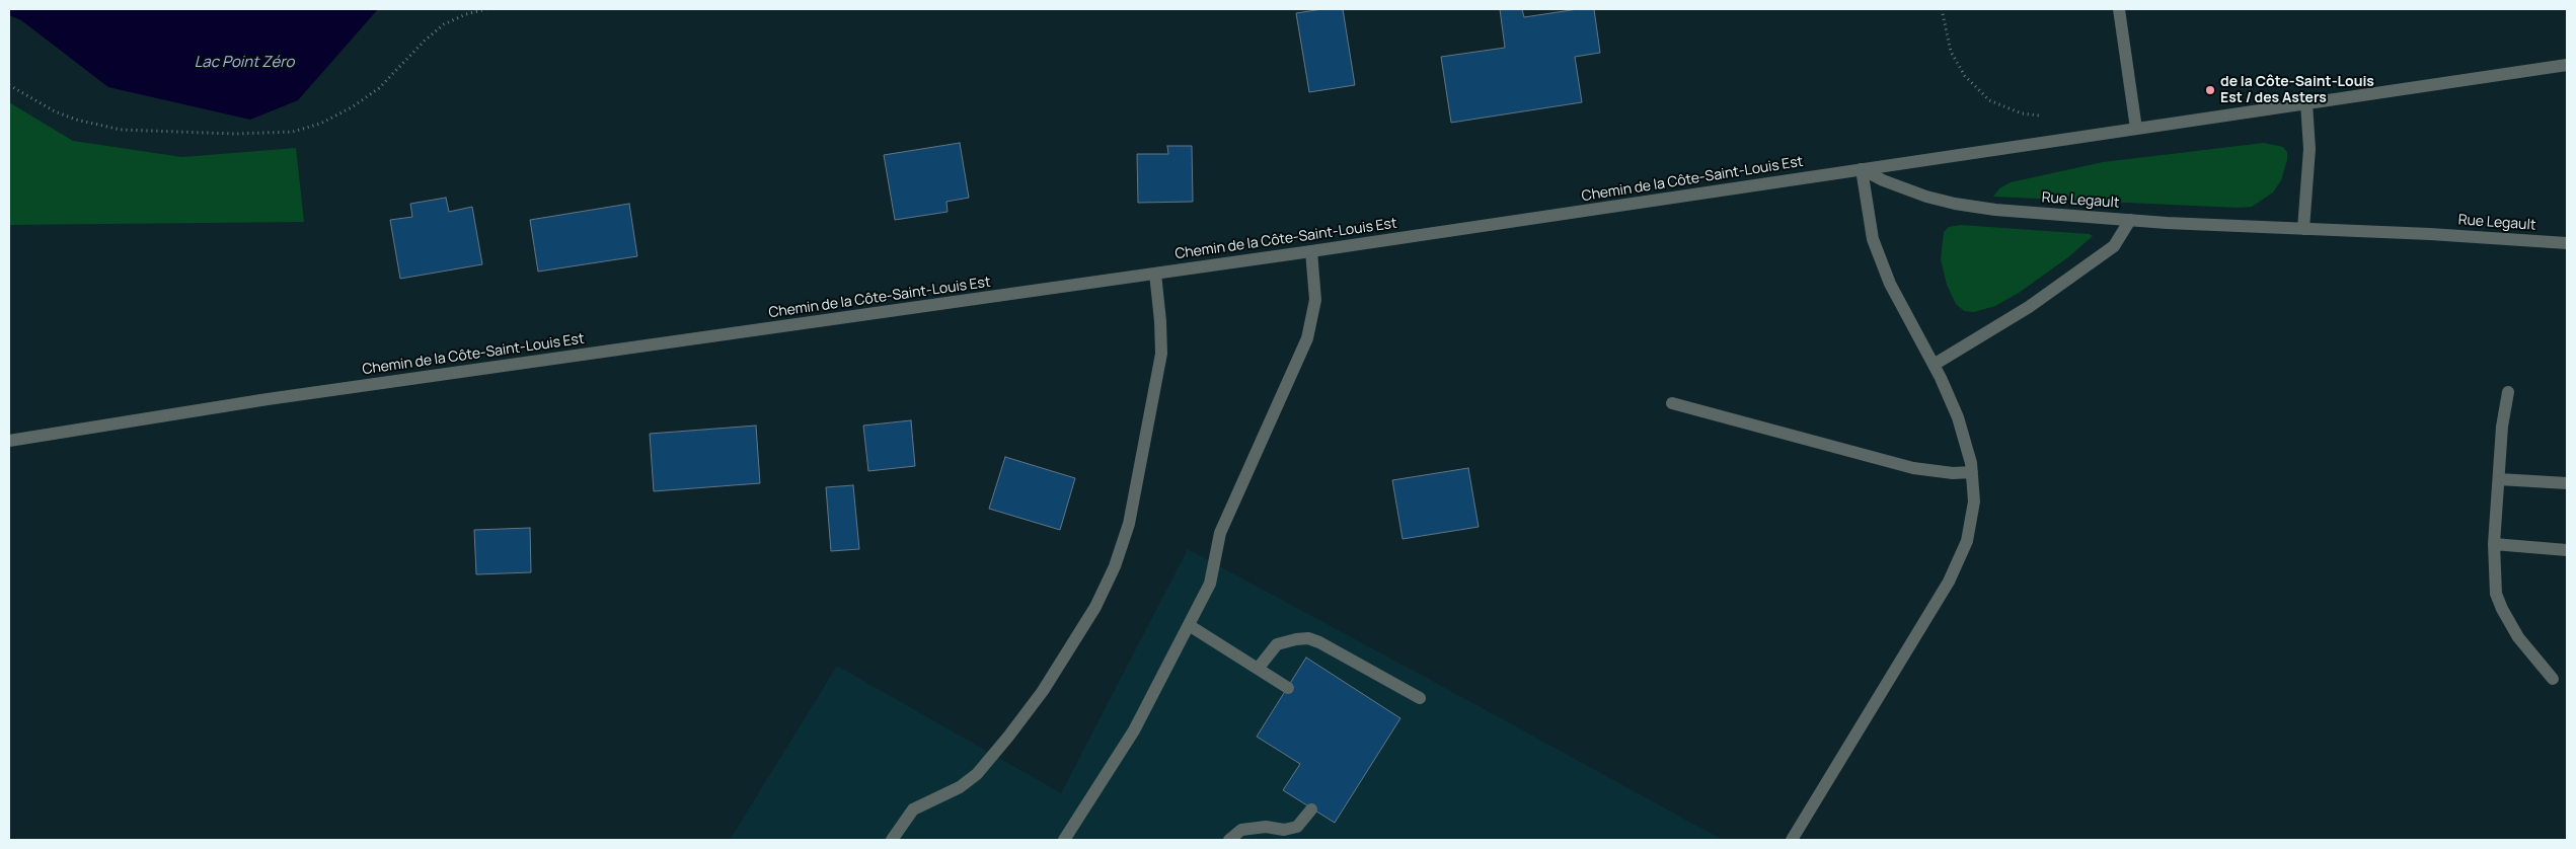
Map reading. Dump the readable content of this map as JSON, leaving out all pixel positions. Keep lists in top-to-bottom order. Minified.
{"streets":{"street":["Chemin de la Côte-Saint-Louis Est","Rue Legault"]},"crossings":[["Chemin de la Côte-Saint-Louis Est","Rue Legault"]],"water":["Lac Point Zéro"],"places":["de la Côte-Saint-Louis Est / des Asters"]}
